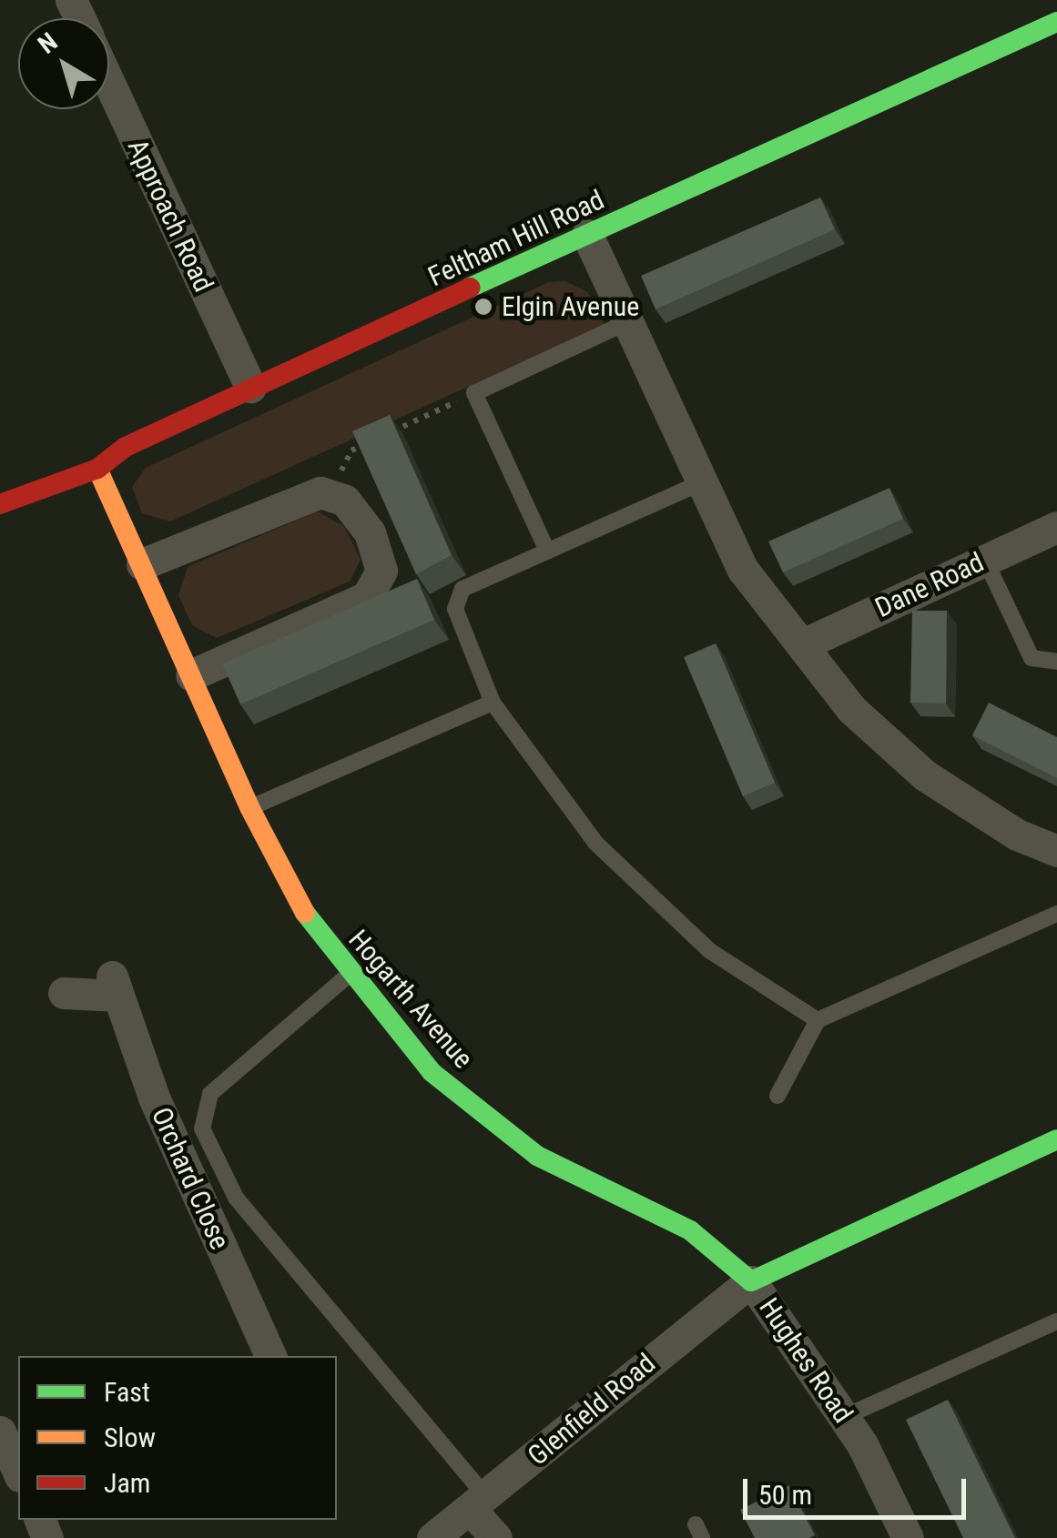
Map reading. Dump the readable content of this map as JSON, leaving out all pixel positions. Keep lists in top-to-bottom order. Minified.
{"streets":{"street":["Approach Road","Feltham Hill Road","Dane Road","Hogarth Avenue","Orchard Close","Hughes Road","Glenfield Road"]},"crossings":[["Approach Road","Feltham Hill Road"],["Feltham Hill Road","Hogarth Avenue"],["Hogarth Avenue","Hughes Road"],["Hogarth Avenue","Glenfield Road"],["Hughes Road","Glenfield Road"]],"places":["Elgin Avenue"],"legend":["Fast","Slow","Jam"],"scale_bar":"50 m","north":"top left"}
